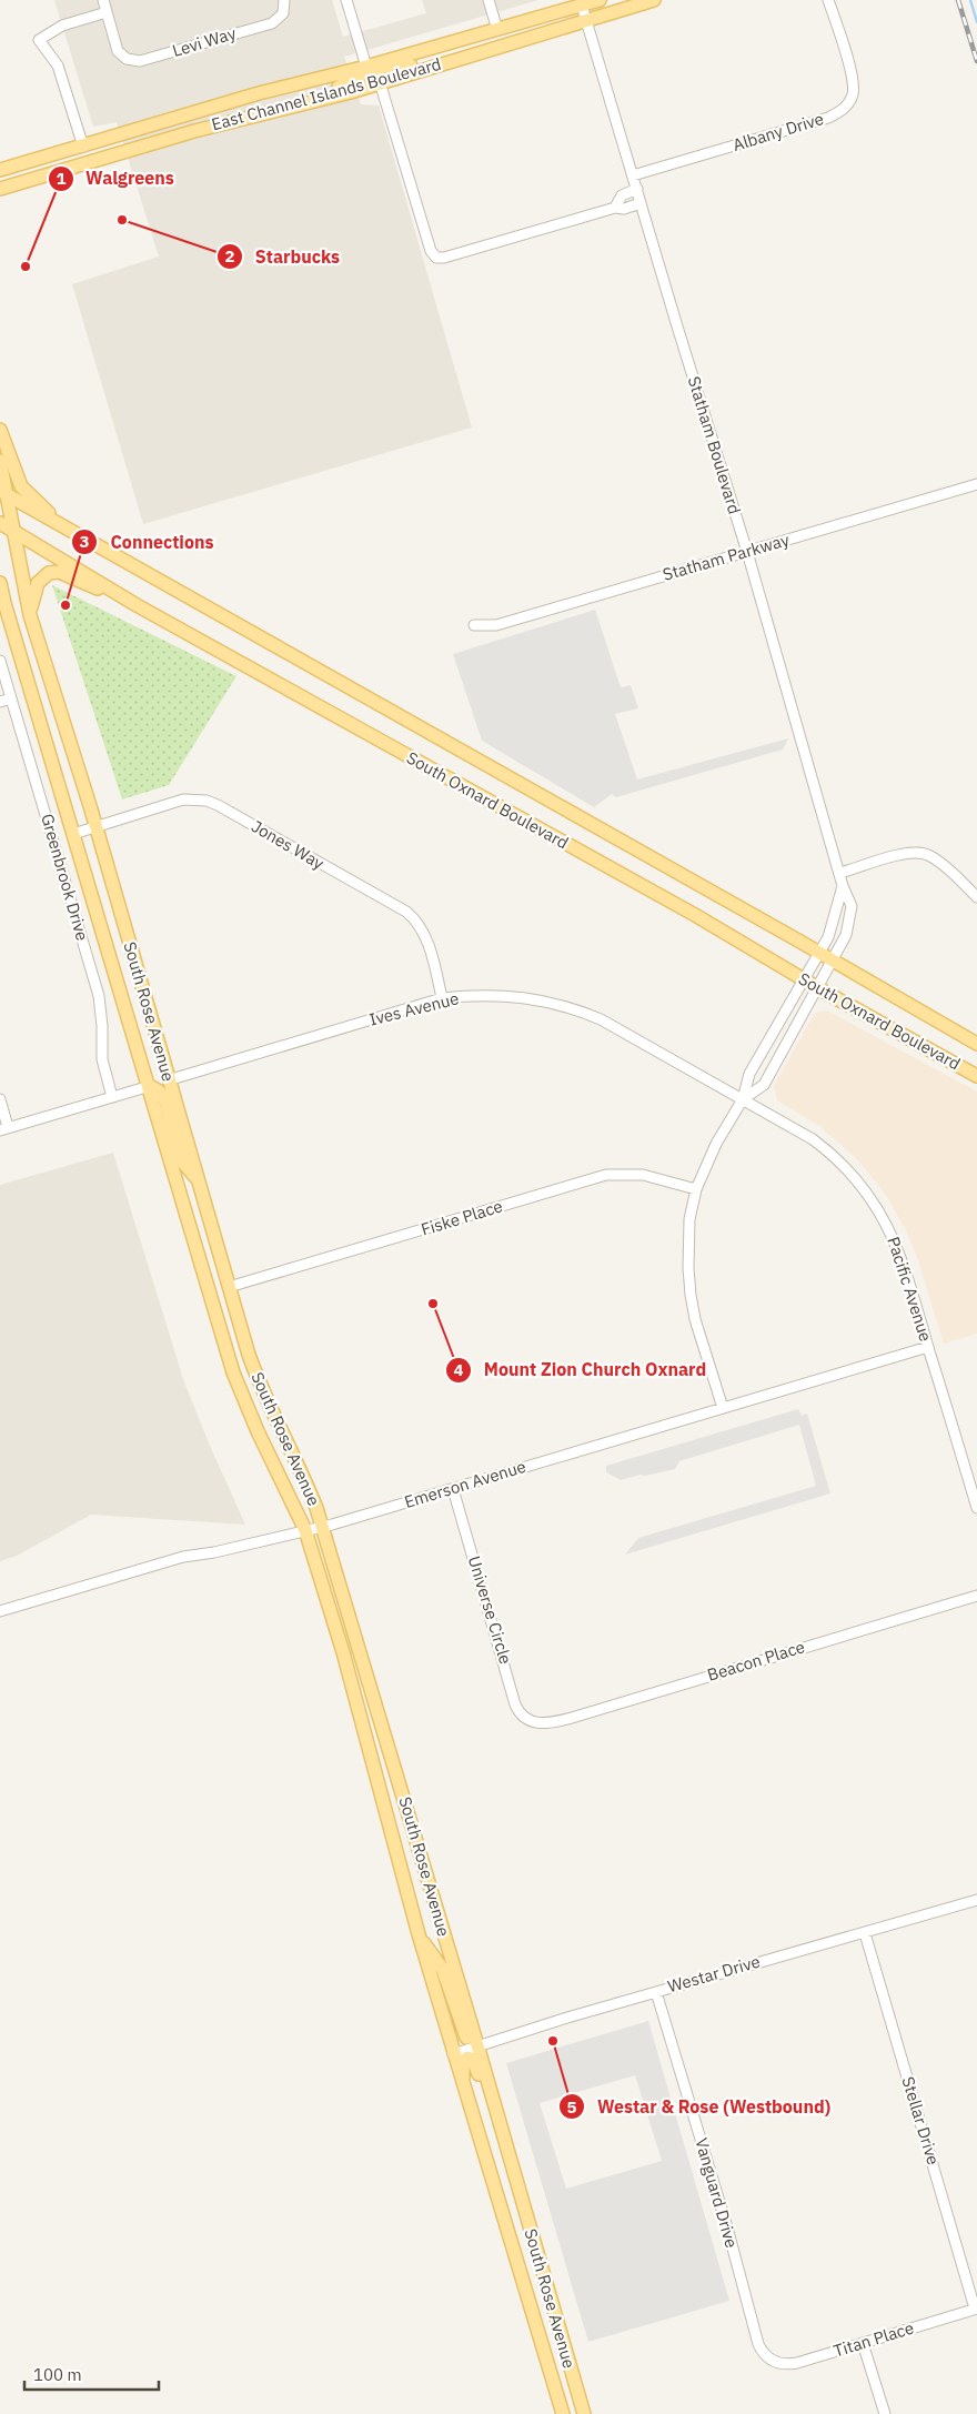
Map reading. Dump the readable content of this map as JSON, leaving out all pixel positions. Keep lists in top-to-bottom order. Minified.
{"streets":{"main road":["East Channel Islands Boulevard","South Oxnard Boulevard","South Rose Avenue"],"street":["Levi Way","Albany Drive","Statham Boulevard","Statham Parkway","Jones Way","Greenbrook Drive","Ives Avenue","Fiske Place","Pacific Avenue","Emerson Avenue","Universe Circle","Beacon Place","Westar Drive","Stellar Drive","Vanguard Drive","Titan Place"]},"crossings":[["East Channel Islands Boulevard","Statham Boulevard"],["Albany Drive","Statham Boulevard"],["Statham Boulevard","Statham Parkway"],["Statham Boulevard","South Oxnard Boulevard"],["Statham Boulevard","Ives Avenue"],["Statham Boulevard","Fiske Place"],["Statham Boulevard","Pacific Avenue"],["Statham Boulevard","Emerson Avenue"],["South Oxnard Boulevard","South Rose Avenue"],["Jones Way","Ives Avenue"],["Jones Way","South Rose Avenue"],["Ives Avenue","South Rose Avenue"],["Ives Avenue","Pacific Avenue"],["South Rose Avenue","Fiske Place"],["South Rose Avenue","Emerson Avenue"],["South Rose Avenue","Westar Drive"],["Pacific Avenue","Emerson Avenue"],["Emerson Avenue","Universe Circle"],["Universe Circle","Beacon Place"],["Westar Drive","Stellar Drive"],["Westar Drive","Vanguard Drive"],["Stellar Drive","Titan Place"],["Vanguard Drive","Titan Place"]],"places":["Starbucks","Walgreens","Connections","Mount Zion Church Oxnard","Westar & Rose (Westbound)"],"scale_bar":"100 m"}
